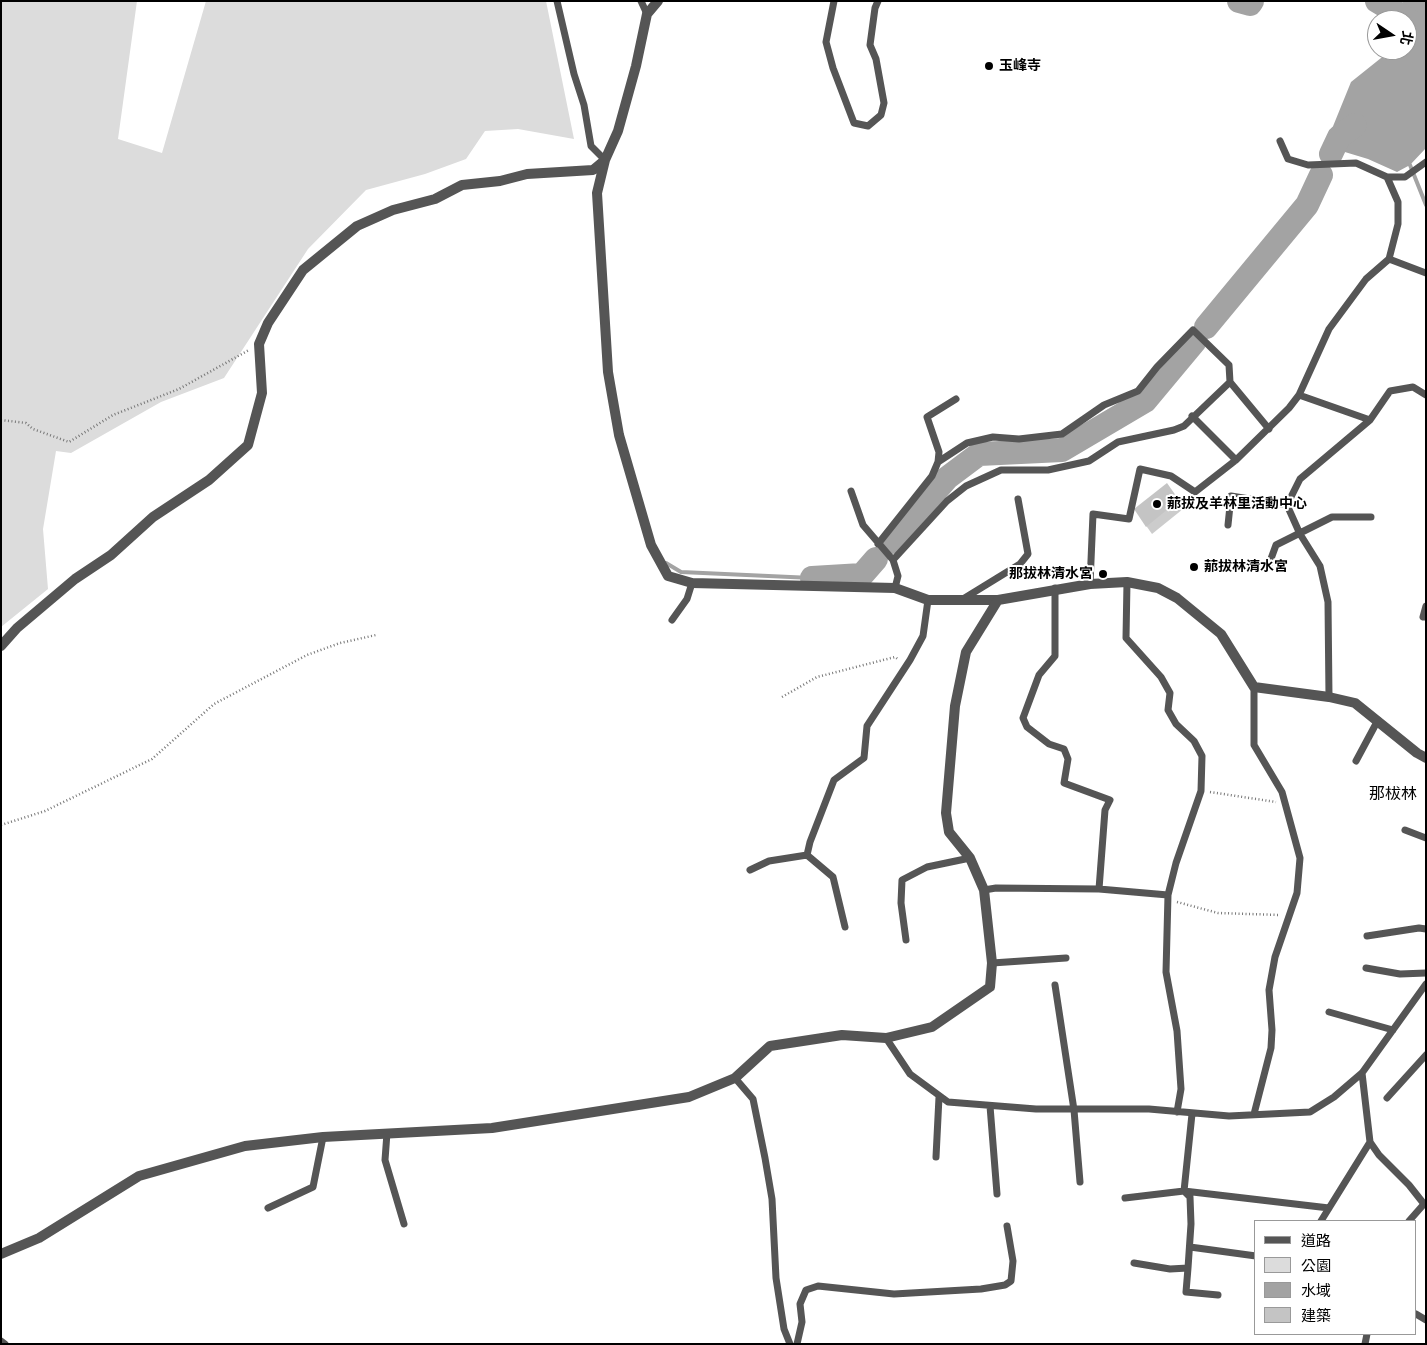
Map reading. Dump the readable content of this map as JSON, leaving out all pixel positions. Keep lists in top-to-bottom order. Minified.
{"districts":["那柭林"],"places":["玉峰寺","𦰡拔及羊林里活動中心","𦰡拔林清水宮","那拔林清水宮"],"legend":["道路","公園","水域","建築"],"north":"right"}
